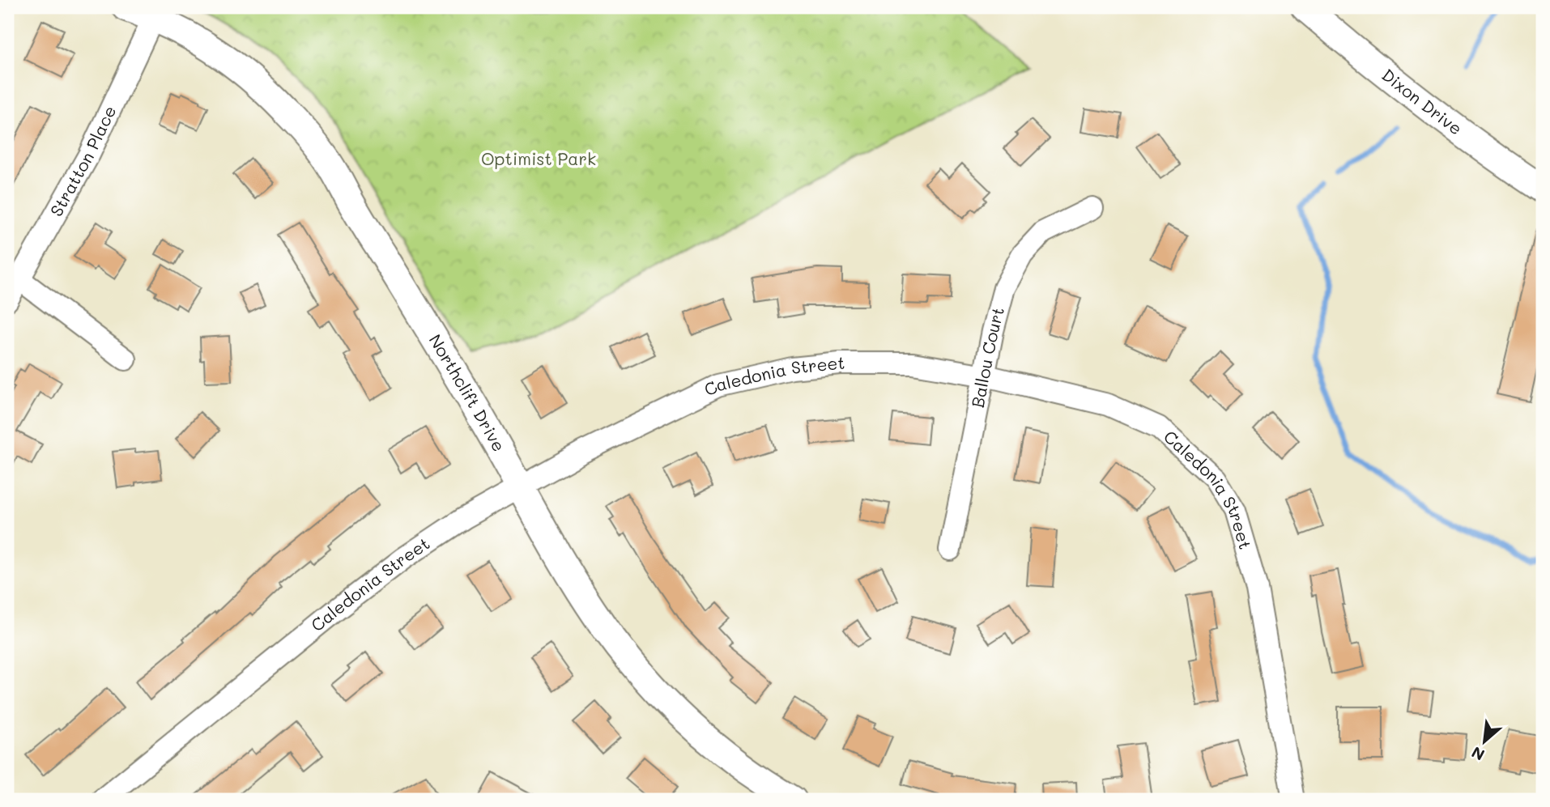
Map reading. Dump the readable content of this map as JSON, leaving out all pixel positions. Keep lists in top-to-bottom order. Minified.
{"streets":{"street":["Dixon Drive","Stratton Place","Ballou Court","Caledonia Street","Northclift Drive"]},"crossings":[["Stratton Place","Northclift Drive"],["Ballou Court","Caledonia Street"],["Caledonia Street","Northclift Drive"]],"parks":["Optimist Park"],"north":"bottom left"}
